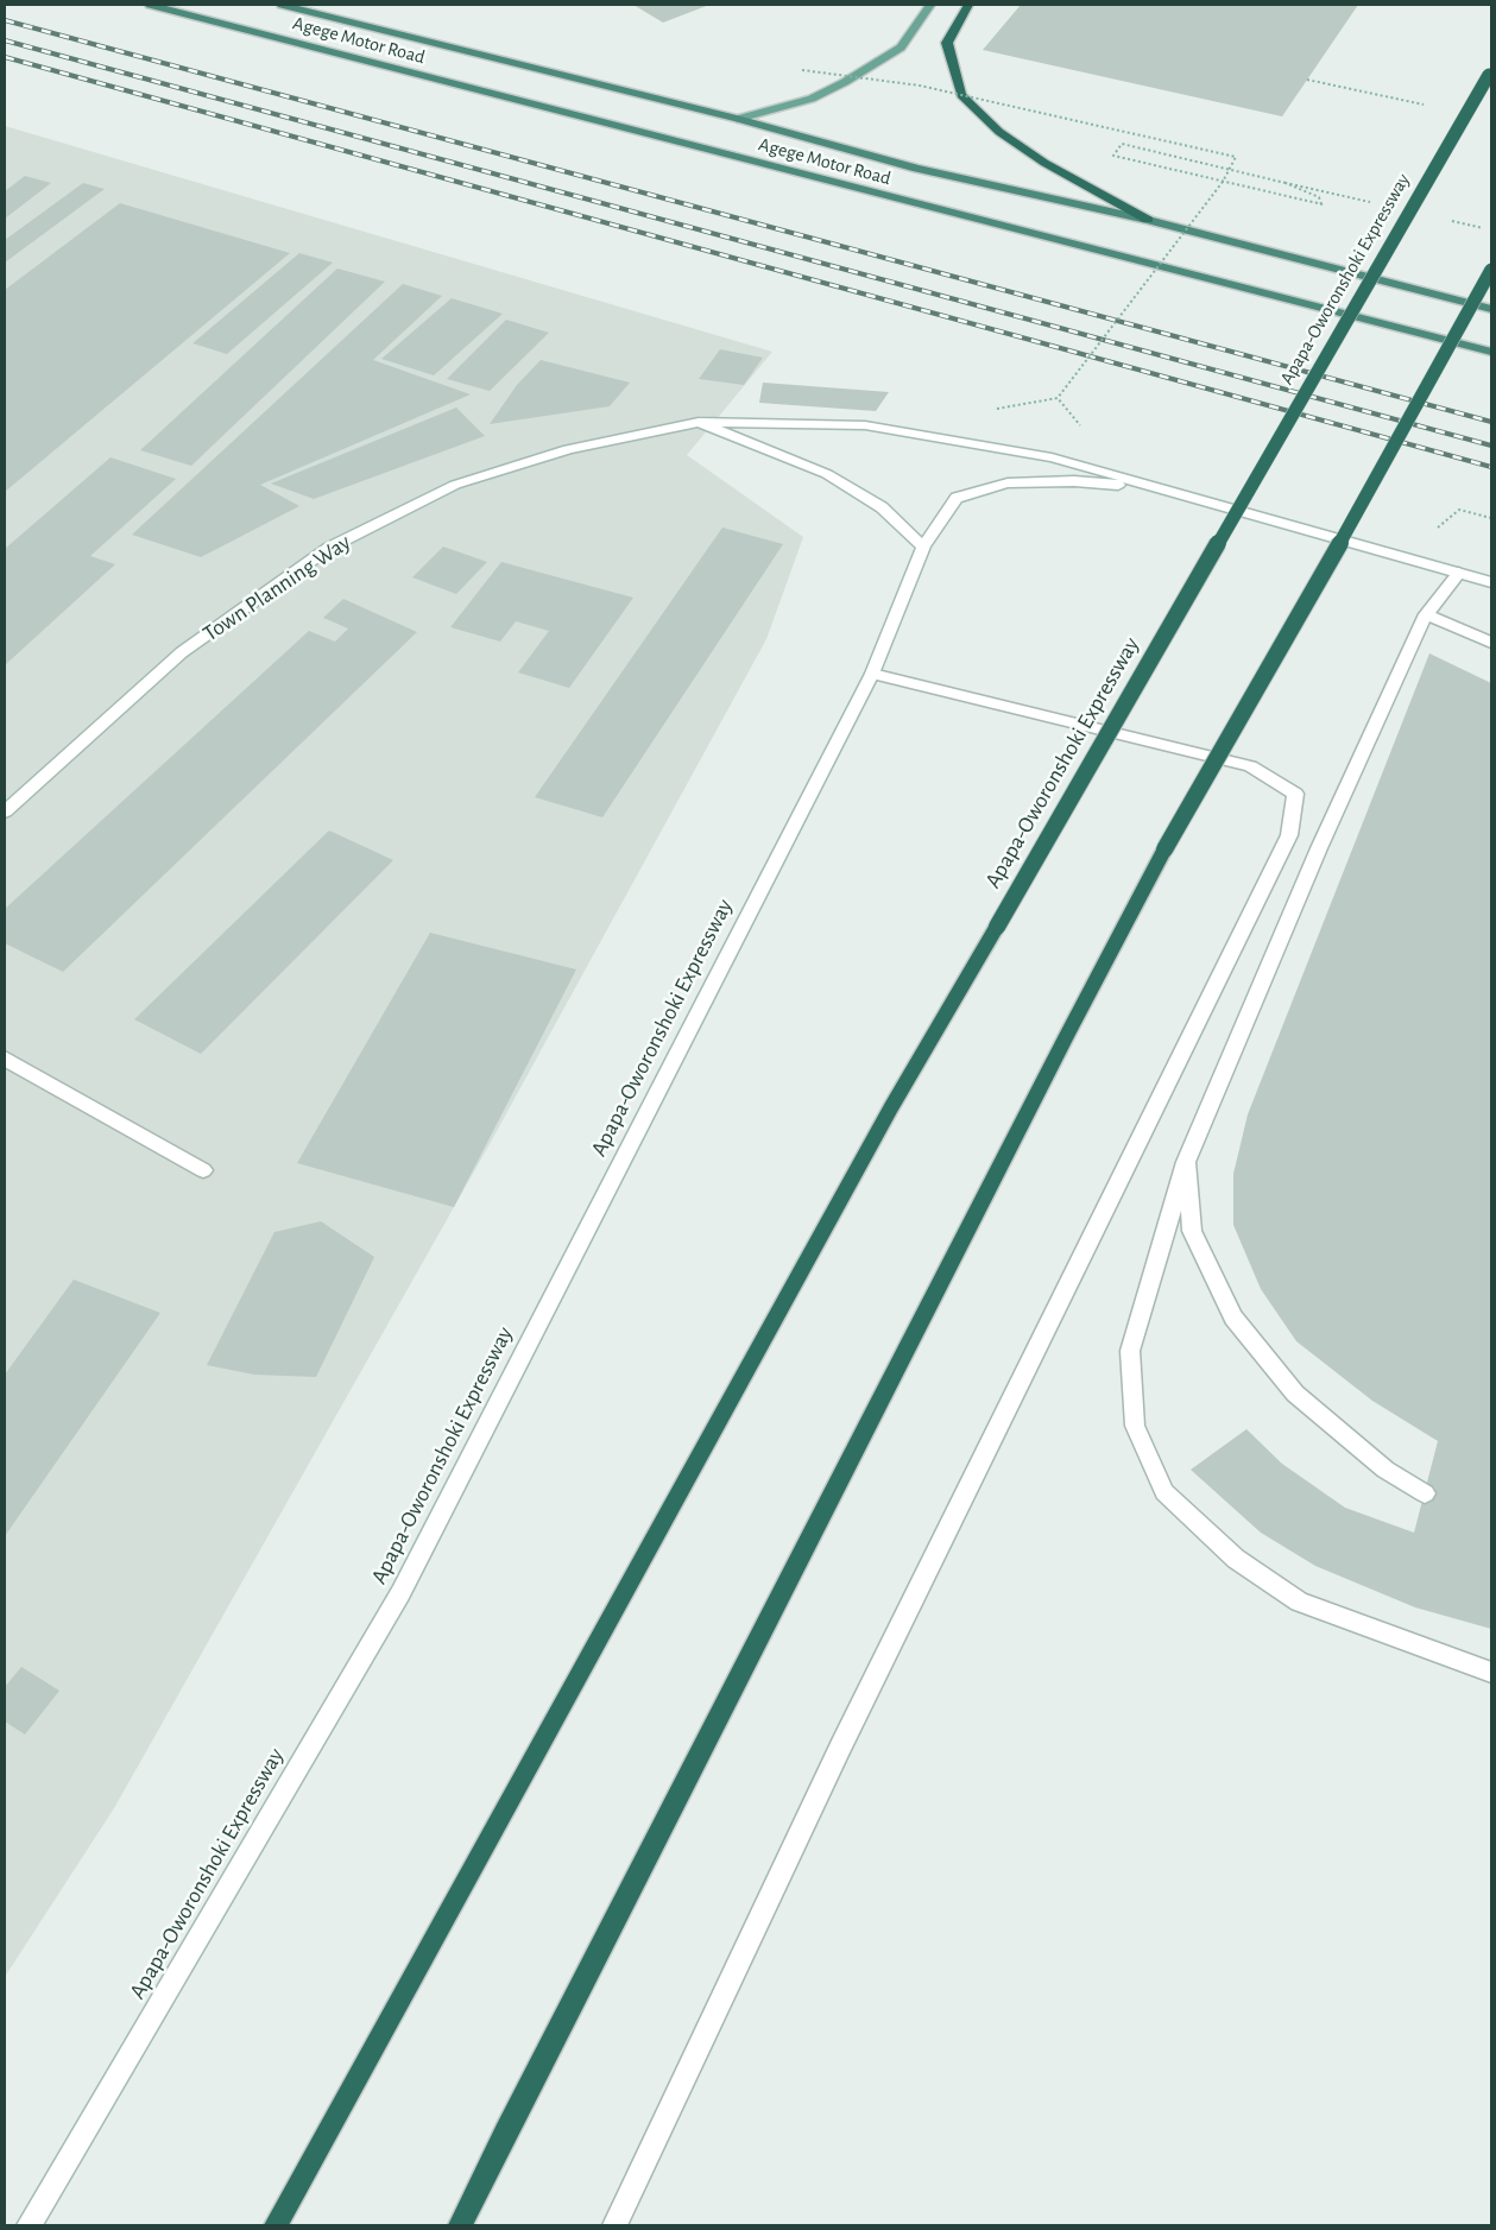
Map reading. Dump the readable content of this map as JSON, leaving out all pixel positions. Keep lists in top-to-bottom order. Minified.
{"streets":{"highway":["Agege Motor Road","Apapa-Oworonshoki Expressway"],"main road":["Town Planning Way"]}}
